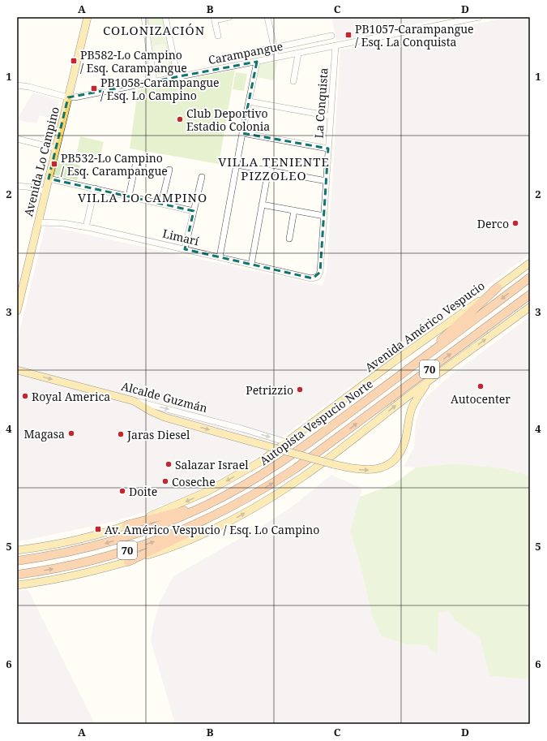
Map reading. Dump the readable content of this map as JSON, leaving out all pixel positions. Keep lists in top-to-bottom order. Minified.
{"streets":{"highway":["70","Autopista Vespucio Norte"],"main road":["Avenida Lo Campino","Avenida Américo Vespucio","Alcalde Guzmán"],"street":["Carampangue","La Conquista","Limarí"]},"crossings":[["Carampangue","La Conquista"],["Carampangue","Avenida Lo Campino"],["La Conquista","Limarí"],["Avenida Lo Campino","Limarí"],["Avenida Américo Vespucio","Alcalde Guzmán"]],"one_way":["Alcalde Guzmán"],"districts":["COLONIZACIÓN","VILLA TENIENTE PIZZOLEO","VILLA LO CAMPINO"],"places":{"transit":["PB1057-Carampangue / Esq. La Conquista","PB582-Lo Campino / Esq. Carampangue","PB1058-Carampangue / Esq. Lo Campino","PB532-Lo Campino / Esq. Carampangue","Av. Américo Vespucio / Esq. Lo Campino"],"other":["Club Deportivo Estadio Colonia","Derco","Autocenter","Petrizzio","Royal America","Magasa","Jaras Diesel","Salazar Israel","Coseche","Doite"]},"grid":{"columns":["A","B","C","D"],"rows":["1","2","3","4","5","6"]}}
